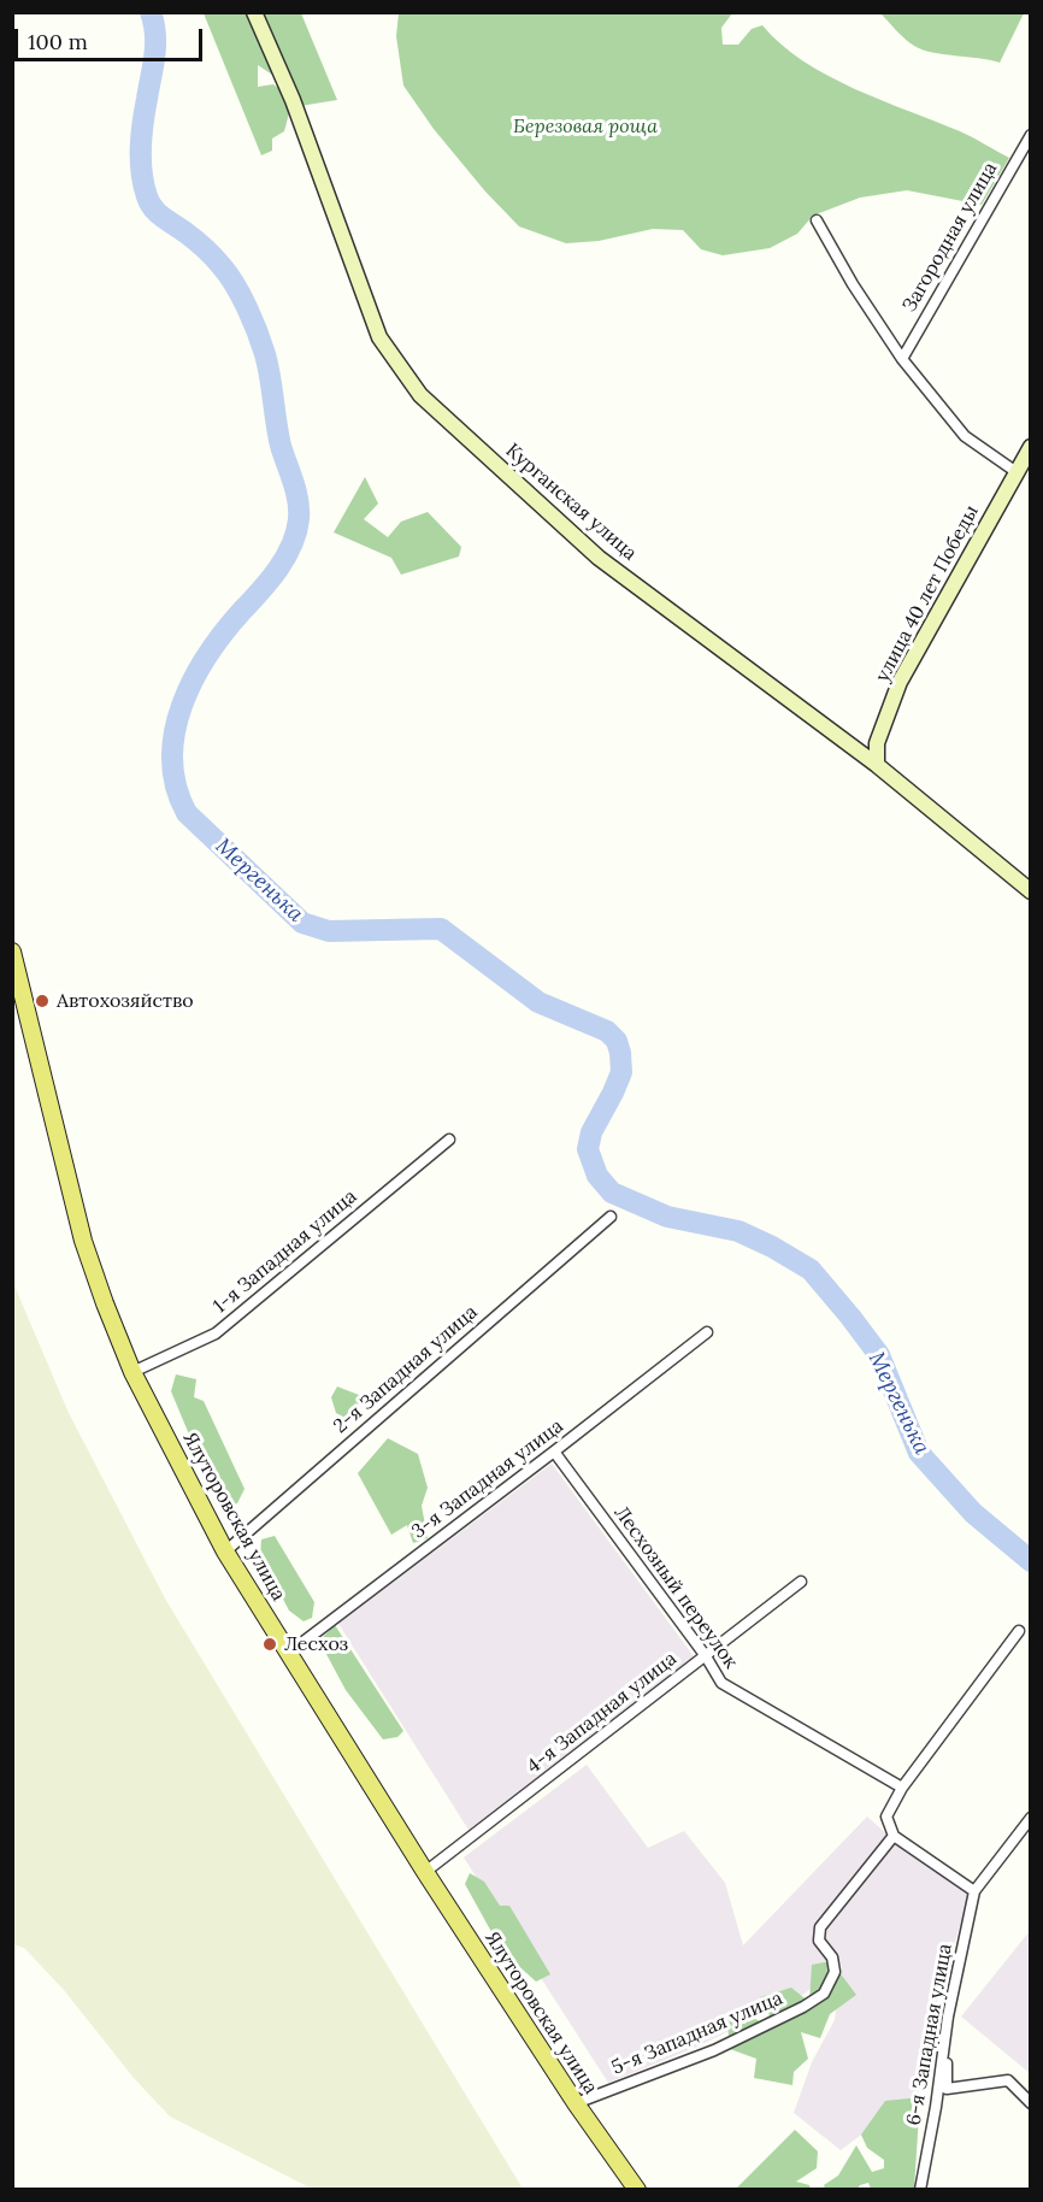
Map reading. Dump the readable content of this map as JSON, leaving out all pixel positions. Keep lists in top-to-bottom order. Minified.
{"streets":{"main road":["Курганская улица","улица 40 лет Победы","Ялуторовская улица"],"street":["Загородная улица","1-я Западная улица","2-я Западная улица","3-я Западная улица","Лесхозный переулок","4-я Западная улица","5-я Западная улица","6-я Западная улица"]},"crossings":[["Загородная улица","улица 40 лет Победы"],["Курганская улица","улица 40 лет Победы"],["1-я Западная улица","Ялуторовская улица"],["2-я Западная улица","Ялуторовская улица"],["3-я Западная улица","Ялуторовская улица"],["3-я Западная улица","Лесхозный переулок"],["Ялуторовская улица","4-я Западная улица"],["Ялуторовская улица","5-я Западная улица"],["Лесхозный переулок","4-я Западная улица"]],"water":["Мергенька"],"parks":["Березовая роща"],"places":["Автохозяйство","Лесхоз"],"scale_bar":"100 m"}
